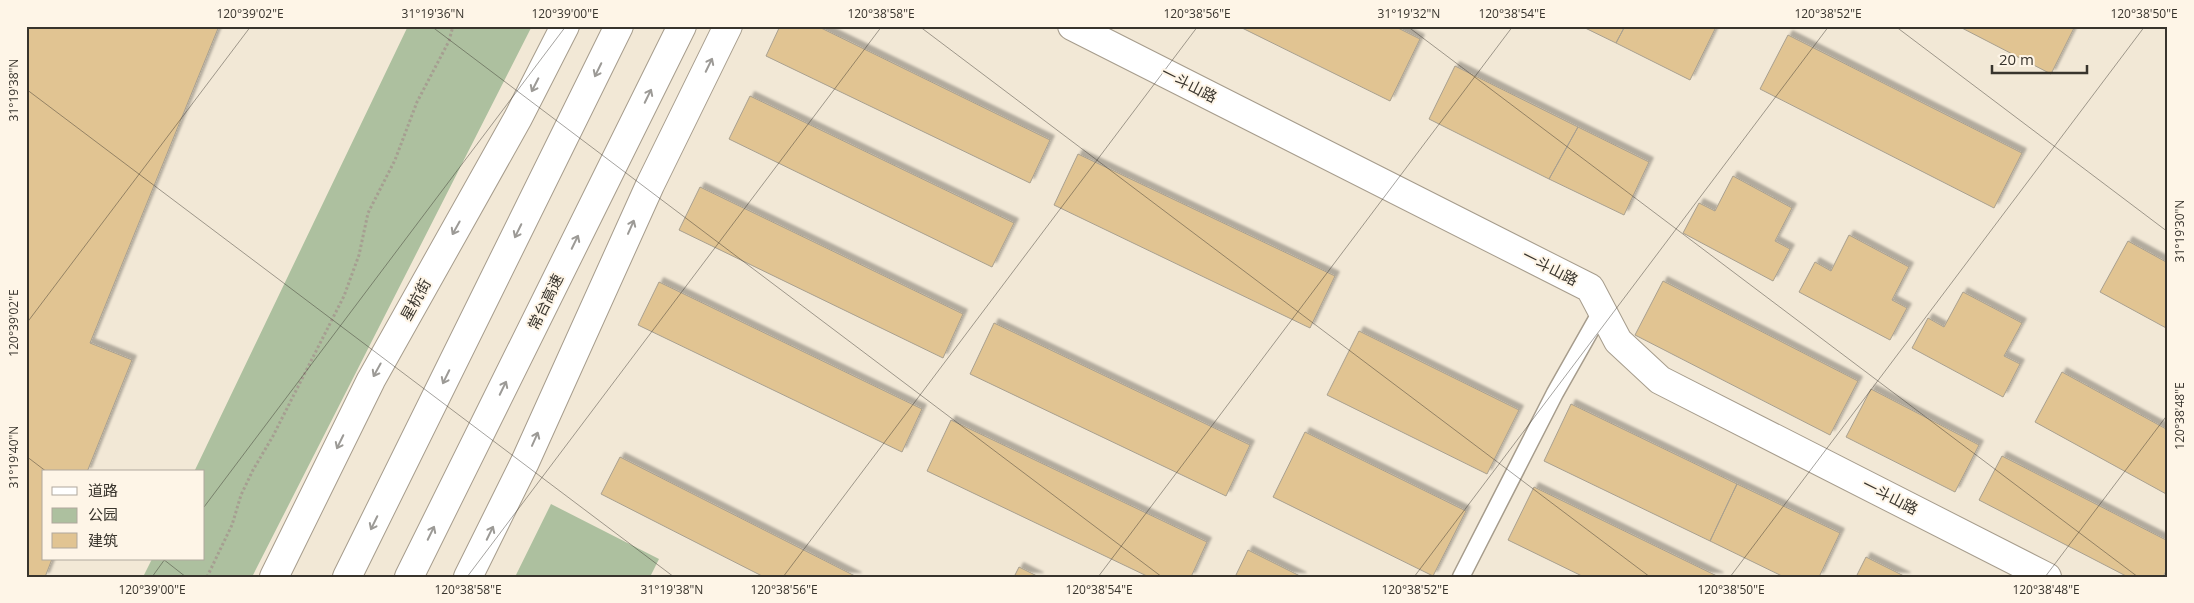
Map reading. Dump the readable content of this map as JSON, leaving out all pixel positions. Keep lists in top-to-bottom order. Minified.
{"streets":{"main road":["一斗山路","星杭街","常台高速"]},"legend":["道路","公园","建筑"],"scale_bar":"20 m","coordinates":["120°39'02\"E","31°19'36\"N","120°39'00\"E","120°38'58\"E","120°38'56\"E","31°19'32\"N","120°38'54\"E","120°38'52\"E","120°38'50\"E","31°19'38\"N","31°19'30\"N","120°38'48\"E","31°19'40\"N"]}
